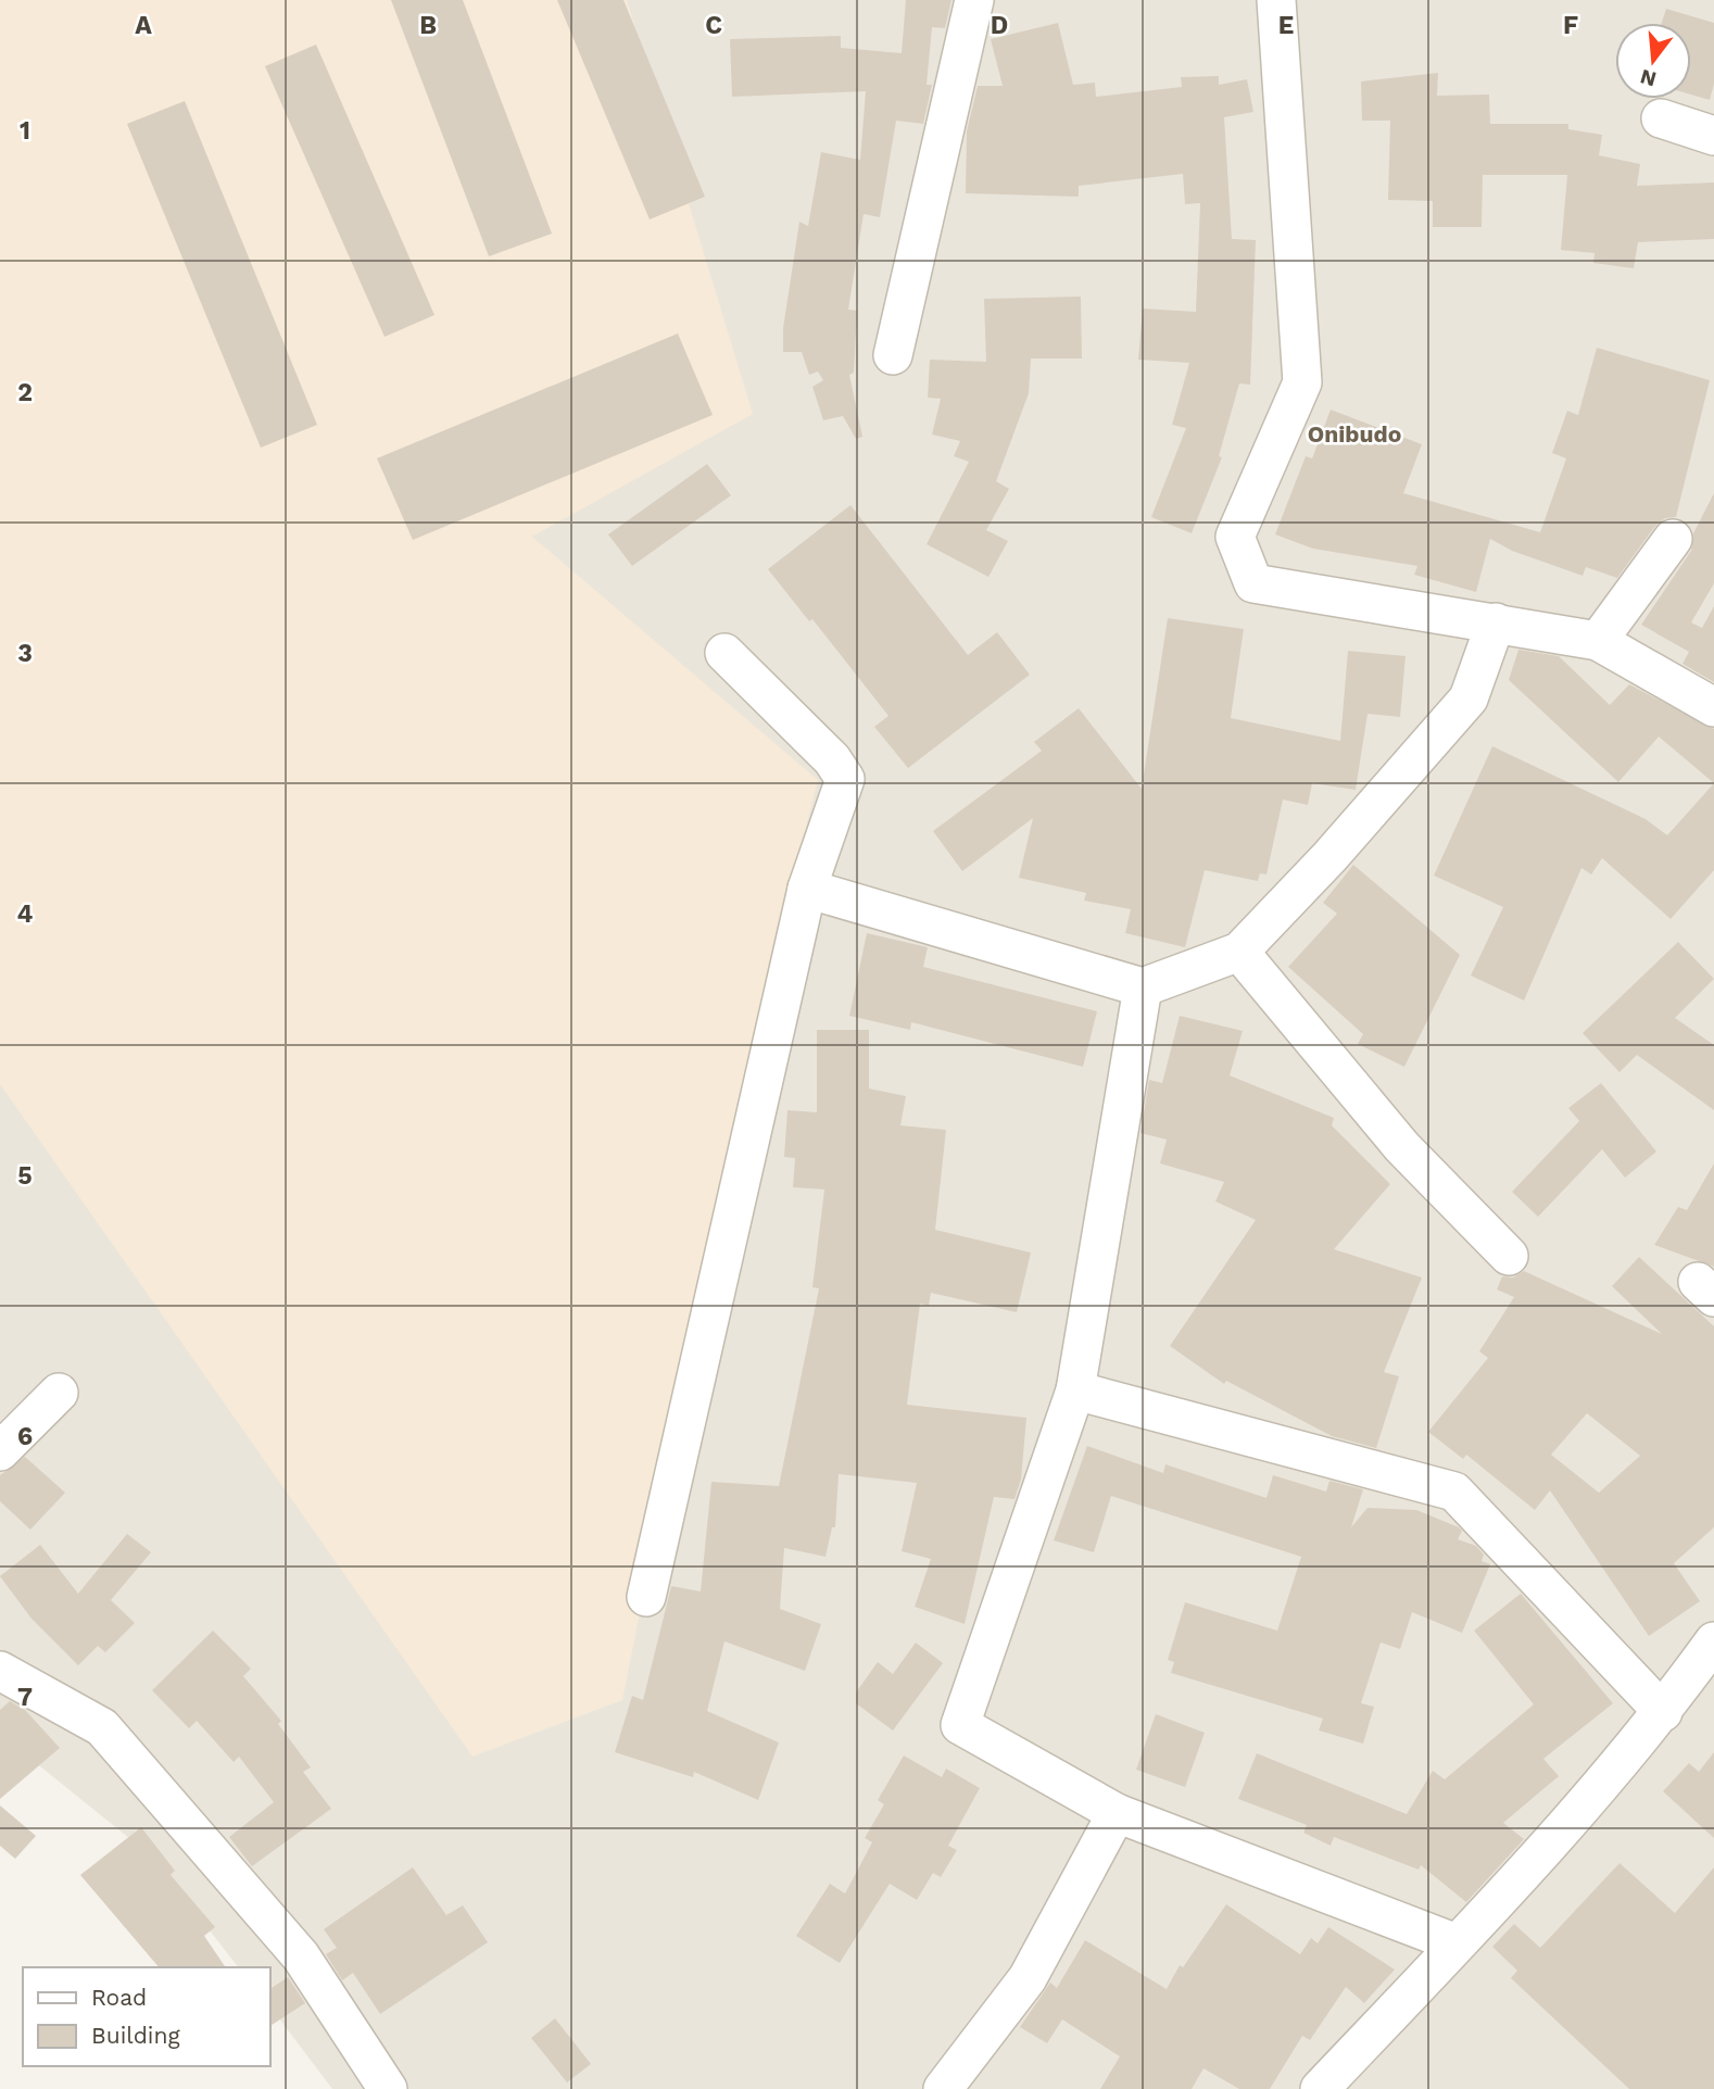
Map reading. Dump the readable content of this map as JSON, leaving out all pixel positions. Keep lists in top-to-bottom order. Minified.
{"districts":["Onibudo"],"legend":["Road","Building"],"north":"bottom","grid":{"columns":["A","B","C","D","E","F"],"rows":["1","2","3","4","5","6","7"]}}
